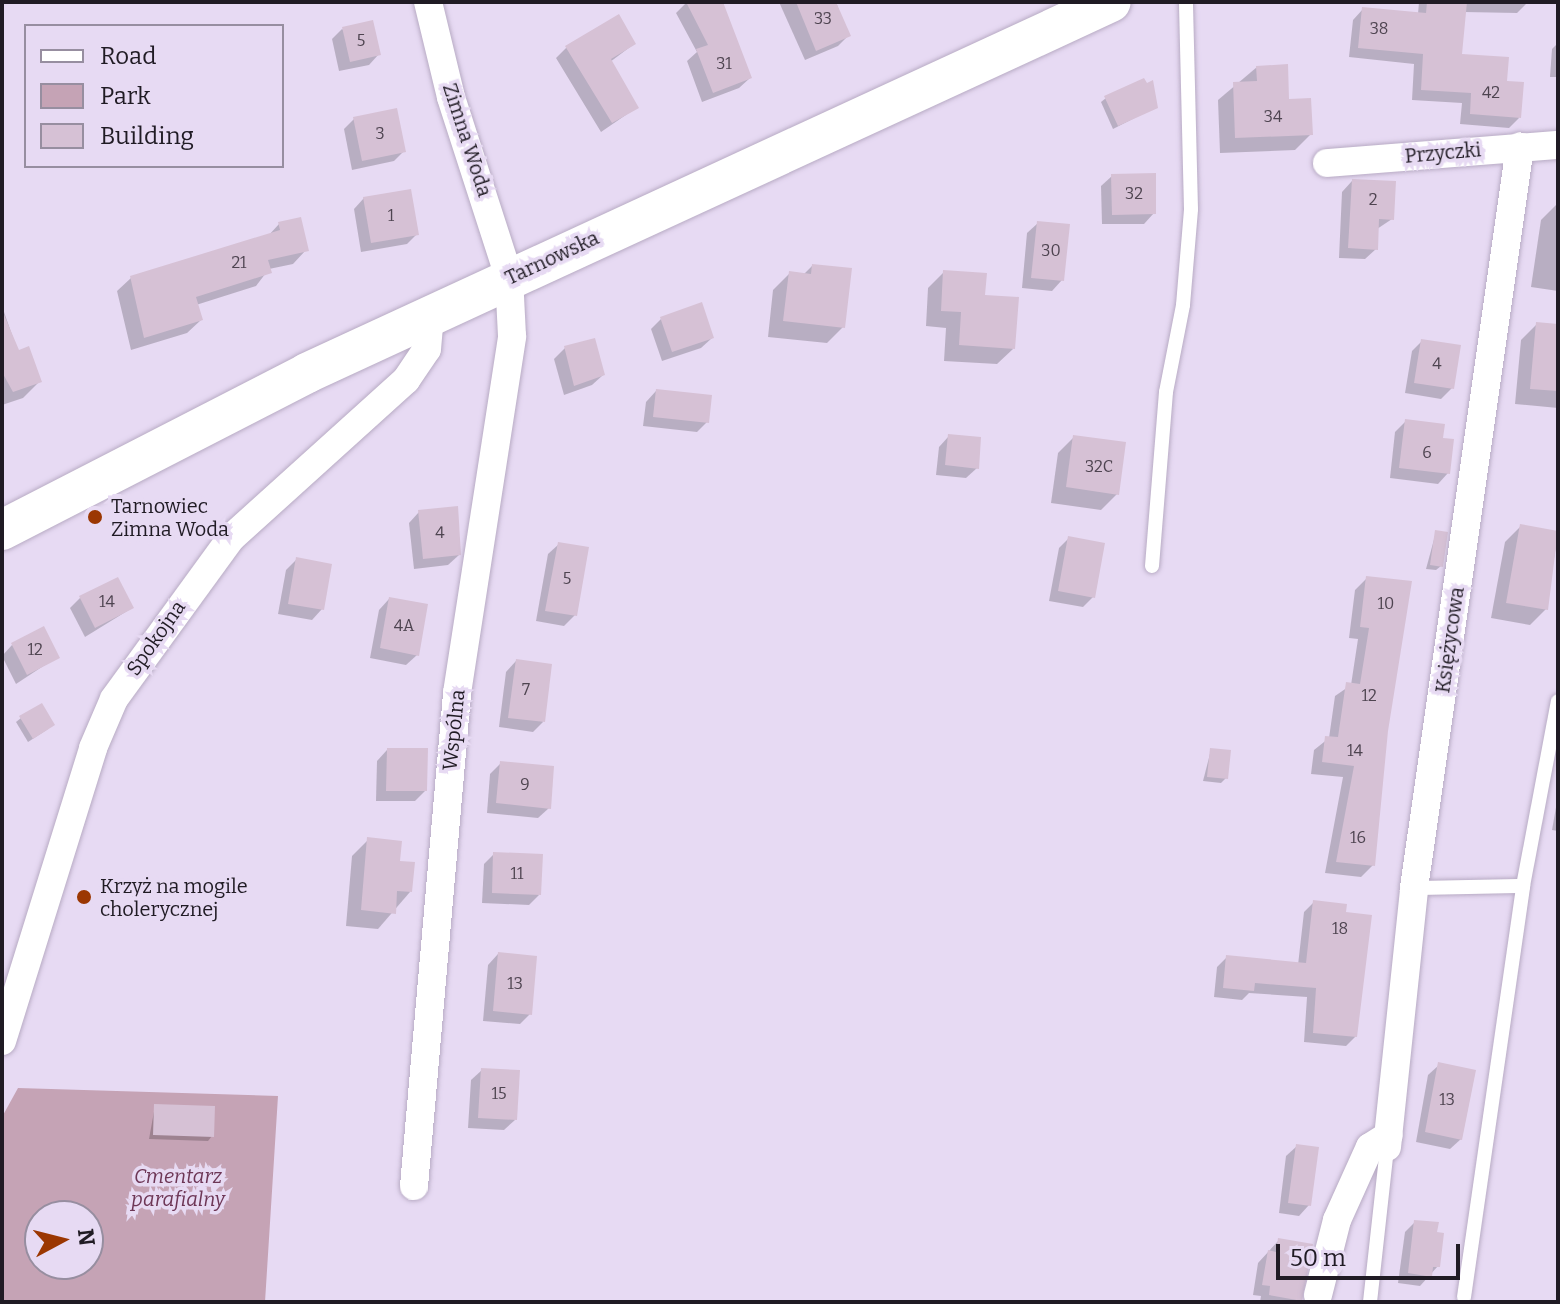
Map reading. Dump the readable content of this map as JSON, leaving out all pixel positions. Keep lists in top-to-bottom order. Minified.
{"streets":{"main road":["Tarnowska"],"street":["Zimna Woda","Przyczki","Spokojna","Księżycowa","Wspólna"]},"crossings":[["Zimna Woda","Tarnowska"],["Zimna Woda","Wspólna"],["Przyczki","Księżycowa"],["Tarnowska","Spokojna"],["Tarnowska","Wspólna"]],"parks":["Cmentarz parafialny"],"places":["Tarnowiec Zimna Woda","Krzyż na mogile cholerycznej"],"house_numbers":["33","38","5","31","42","34","3","32","2","1","30","21","4","6","32C","4","5","14","10","4A","12","7","12","14","9","16","11","18","13","15","13"],"legend":["Road","Park","Building"],"scale_bar":"50 m","north":"right"}
